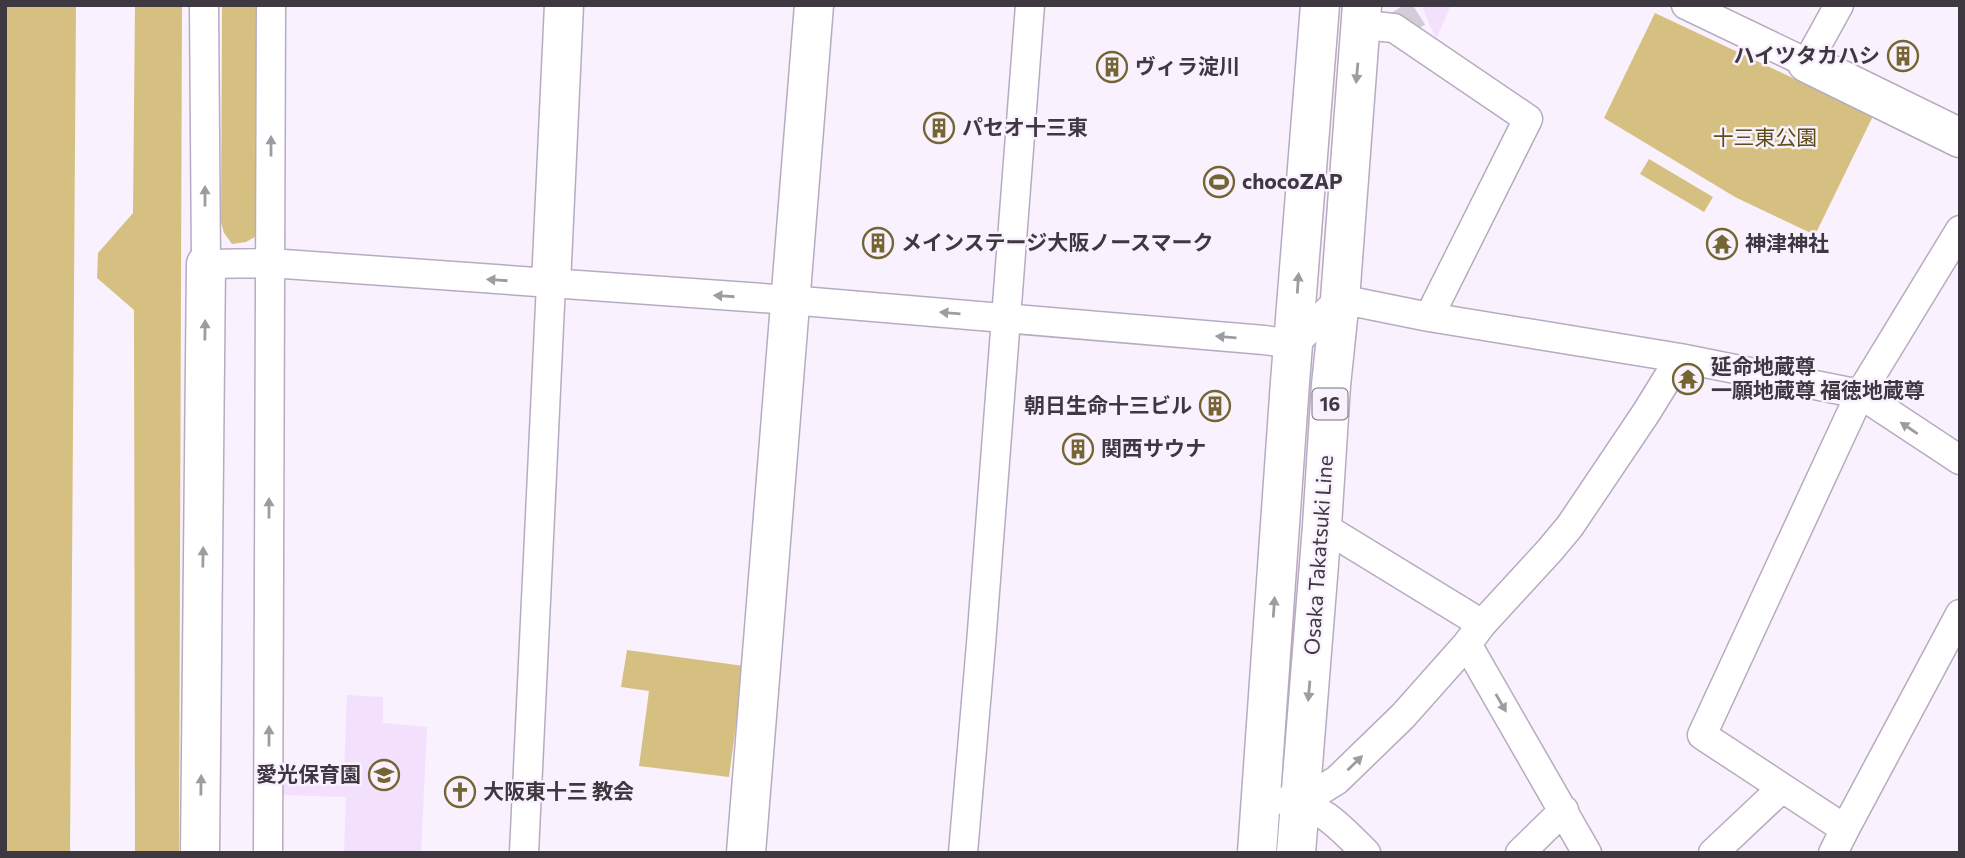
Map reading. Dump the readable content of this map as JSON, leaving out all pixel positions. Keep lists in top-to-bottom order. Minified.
{"streets":{"street":["16","Osaka Takatsuki Line"]},"parks":["十三東公園"],"places":{"building":["ハイツタカハシ","ヴィラ淀川","パセオ十三東","メインステージ大阪ノースマーク","朝日生命十三ビル","関西サウナ"],"sports":["chocoZAP"],"temple":["神津神社","延命地蔵尊 一願地蔵尊 福徳地蔵尊"],"school or university":["愛光保育園"],"church":["大阪東十三 教会"]}}
